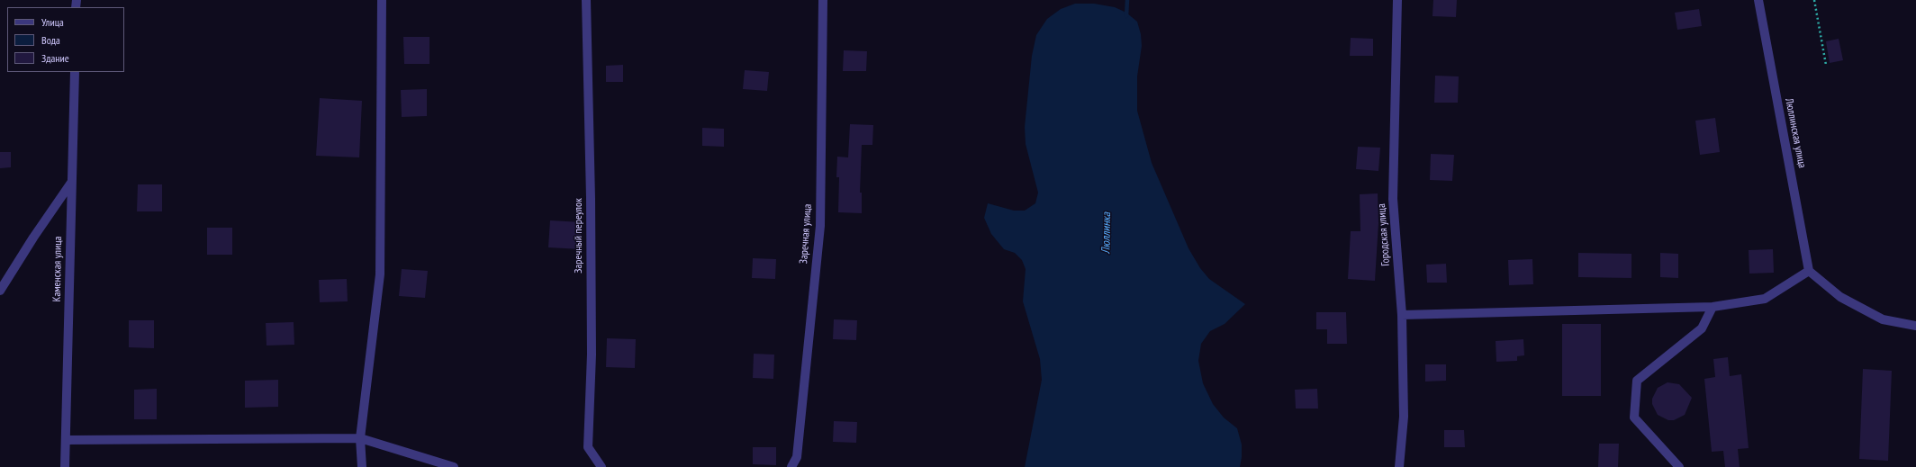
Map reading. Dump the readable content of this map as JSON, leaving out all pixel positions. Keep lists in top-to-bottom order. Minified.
{"streets":{"street":["Люллинская улица","Заречная улица","Городская улица","Заречный переулок","Каменская улица"]},"water":["Люллинка"],"legend":["Улица","Вода","Здание"]}
